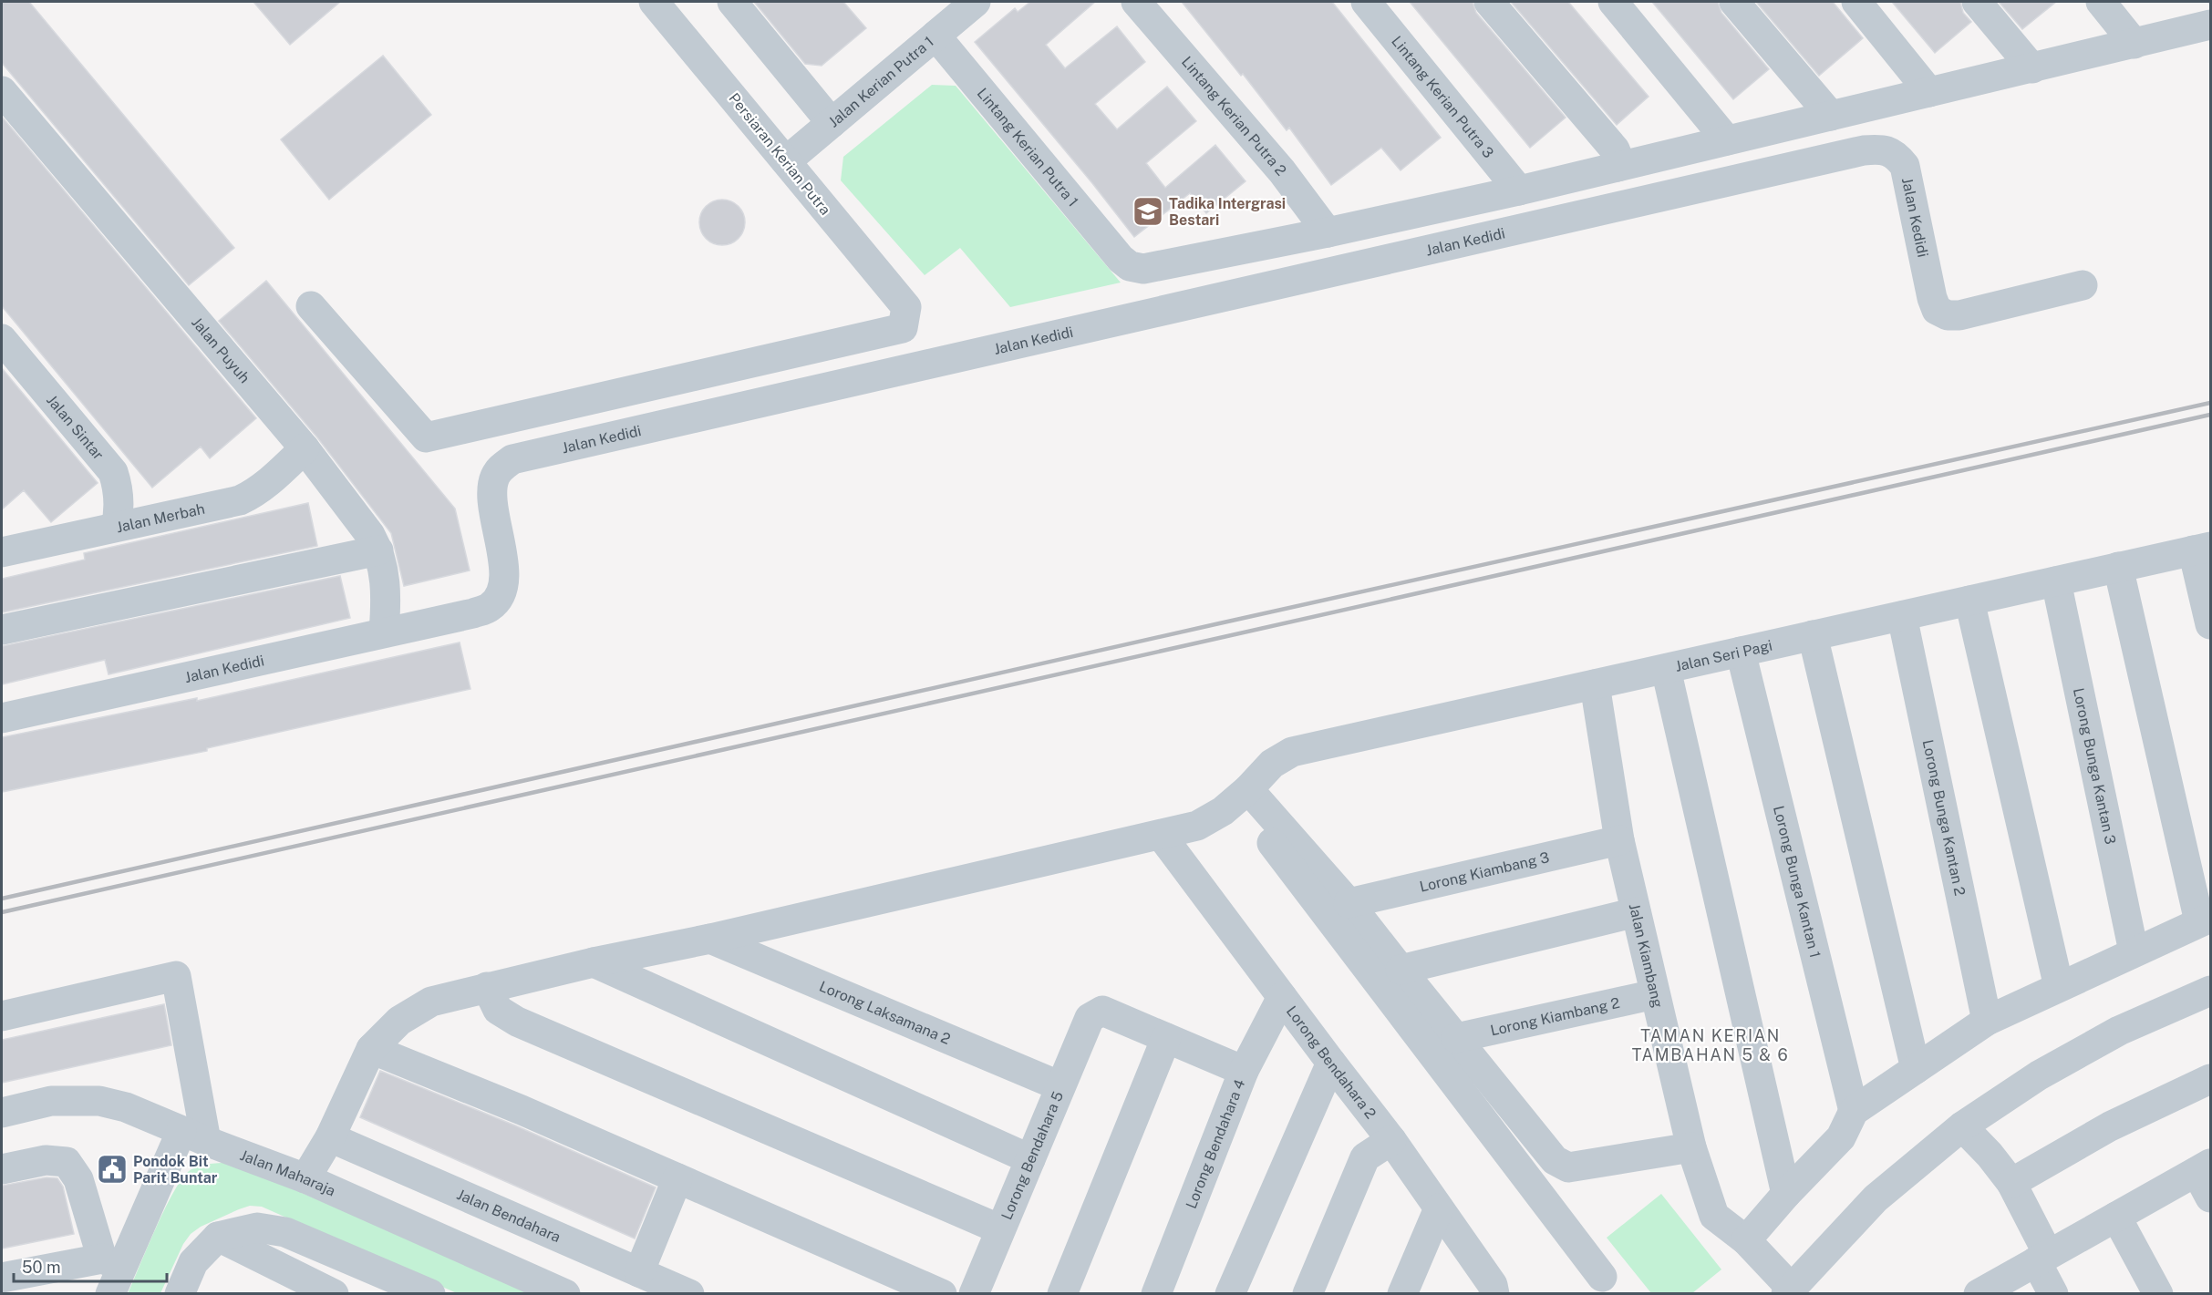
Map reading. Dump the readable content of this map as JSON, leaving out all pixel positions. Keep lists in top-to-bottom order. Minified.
{"streets":{"street":["Jalan Kerian Putra 1","Lintang Kerian Putra 3","Lintang Kerian Putra 2","Lintang Kerian Putra 1","Persiaran Kerian Putra","Jalan Kedidi","Jalan Puyuh","Jalan Sintar","Jalan Merbah","Jalan Seri Pagi","Lorong Bunga Kantan 3","Lorong Bunga Kantan 2","Lorong Kiambang 3","Lorong Bunga Kantan 1","Jalan Kiambang","Lorong Laksamana 2","Lorong Kiambang 2","Lorong Bendahara 2","Lorong Bendahara 4","Lorong Bendahara 5","Jalan Maharaja","Jalan Bendahara"]},"crossings":[["Jalan Kerian Putra 1","Lintang Kerian Putra 1"],["Jalan Kerian Putra 1","Persiaran Kerian Putra"],["Lintang Kerian Putra 2","Lintang Kerian Putra 1"],["Jalan Kedidi","Jalan Puyuh"],["Jalan Puyuh","Jalan Merbah"],["Jalan Sintar","Jalan Merbah"],["Jalan Seri Pagi","Lorong Bunga Kantan 3"],["Jalan Seri Pagi","Lorong Bunga Kantan 2"],["Jalan Seri Pagi","Lorong Bunga Kantan 1"],["Jalan Seri Pagi","Jalan Kiambang"],["Jalan Seri Pagi","Lorong Laksamana 2"],["Jalan Seri Pagi","Lorong Bendahara 2"],["Jalan Seri Pagi","Jalan Maharaja"],["Jalan Seri Pagi","Jalan Bendahara"],["Lorong Kiambang 3","Jalan Kiambang"],["Jalan Kiambang","Lorong Kiambang 2"],["Lorong Laksamana 2","Lorong Bendahara 5"],["Lorong Bendahara 2","Lorong Bendahara 4"]],"districts":["TAMAN KERIAN TAMBAHAN 5 & 6"],"places":{"school or university":["Tadika Intergrasi Bestari"],"public building":["Pondok Bit Parit Buntar"]},"scale_bar":"50 m"}
